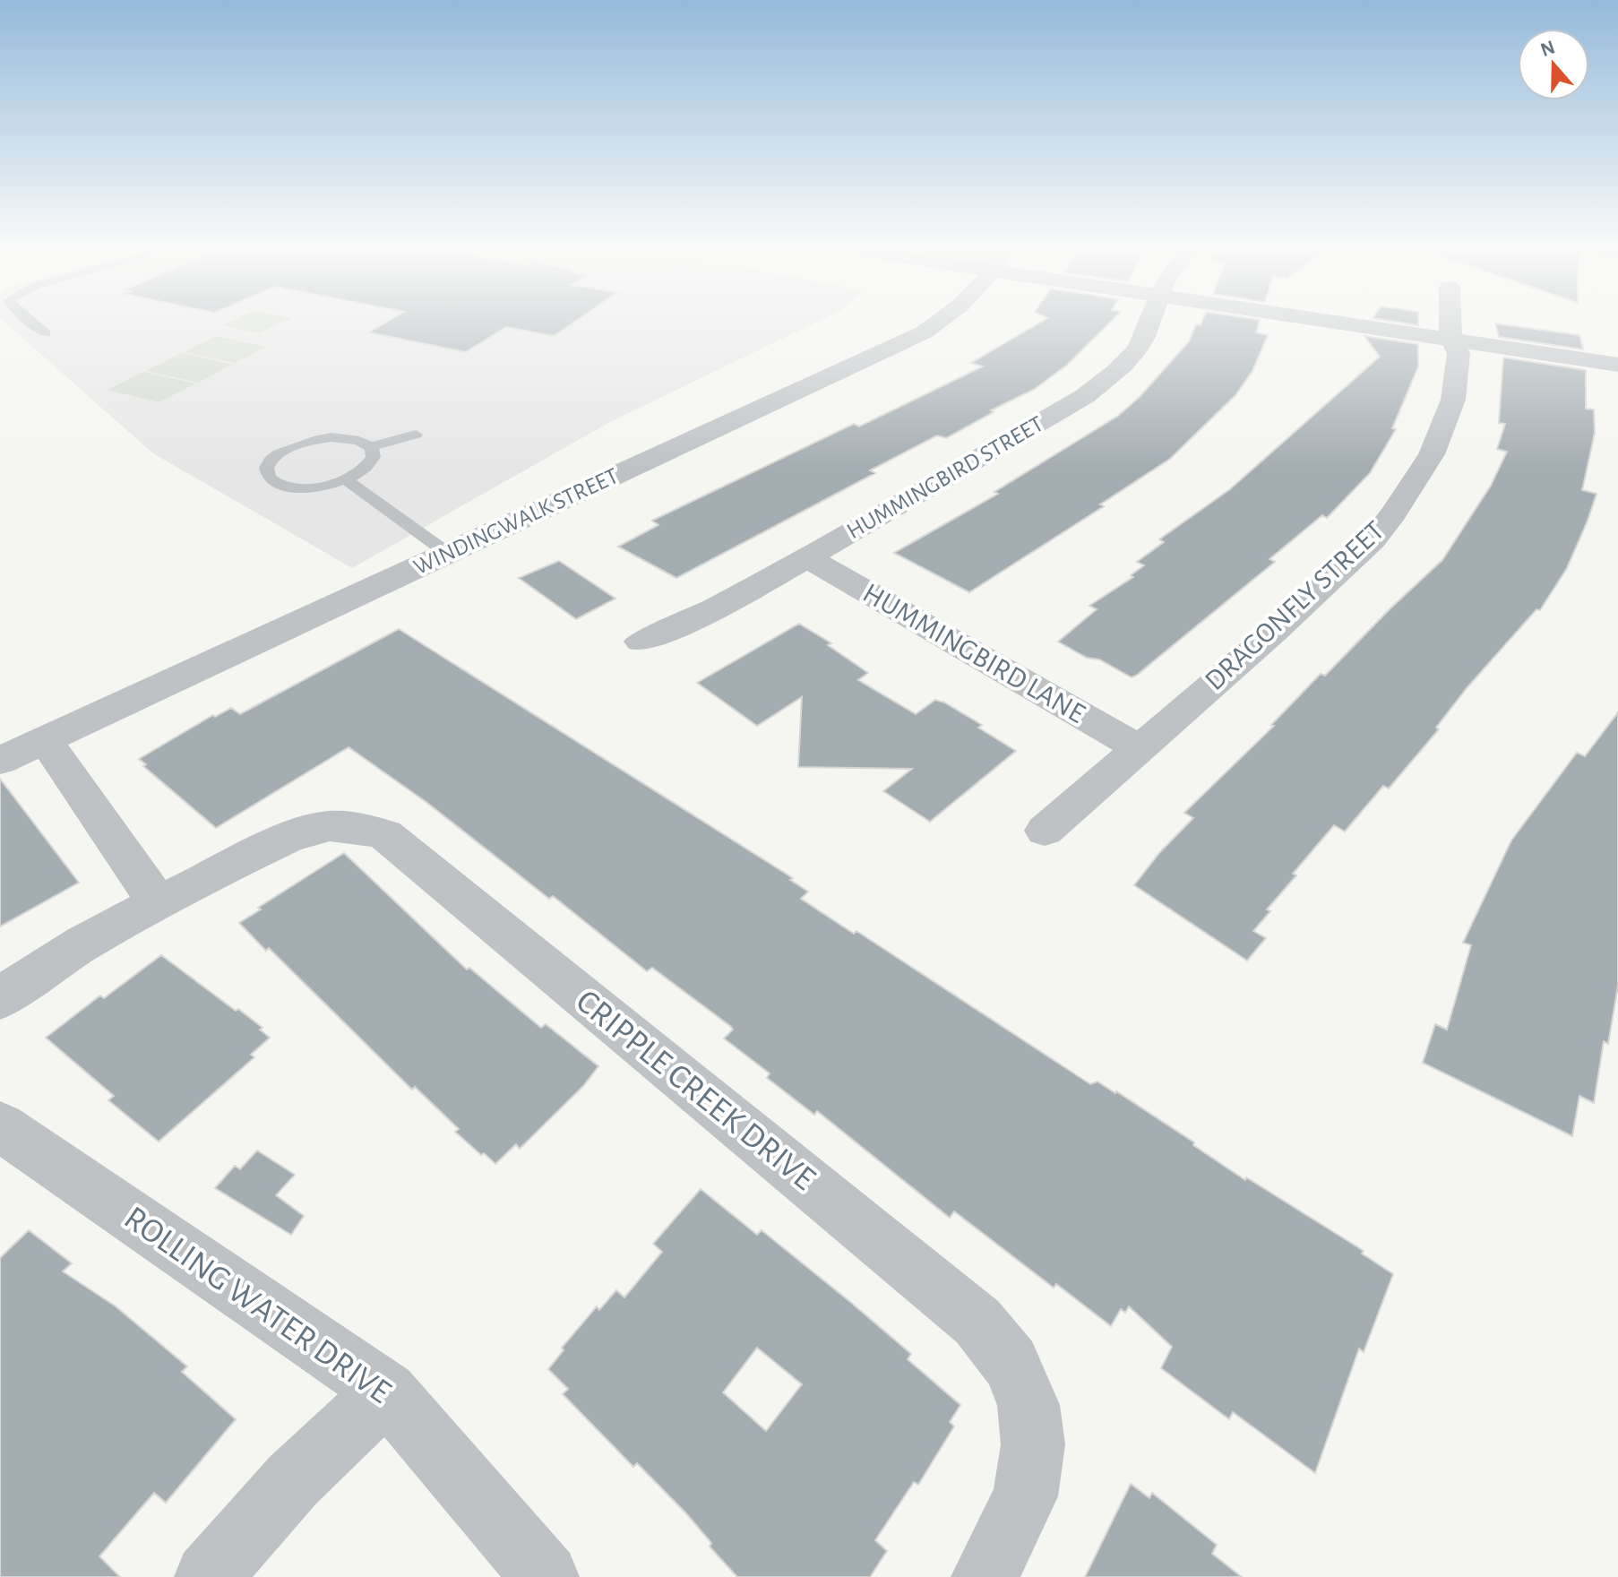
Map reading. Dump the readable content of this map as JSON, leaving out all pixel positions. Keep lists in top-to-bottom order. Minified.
{"streets":{"street":["HUMMINGBIRD STREET","WINDINGWALK STREET","DRAGONFLY STREET","HUMMINGBIRD LANE","CRIPPLE CREEK DRIVE","ROLLING WATER DRIVE"]},"crossings":[["HUMMINGBIRD STREET","HUMMINGBIRD LANE"],["DRAGONFLY STREET","HUMMINGBIRD LANE"]],"north":"top"}
